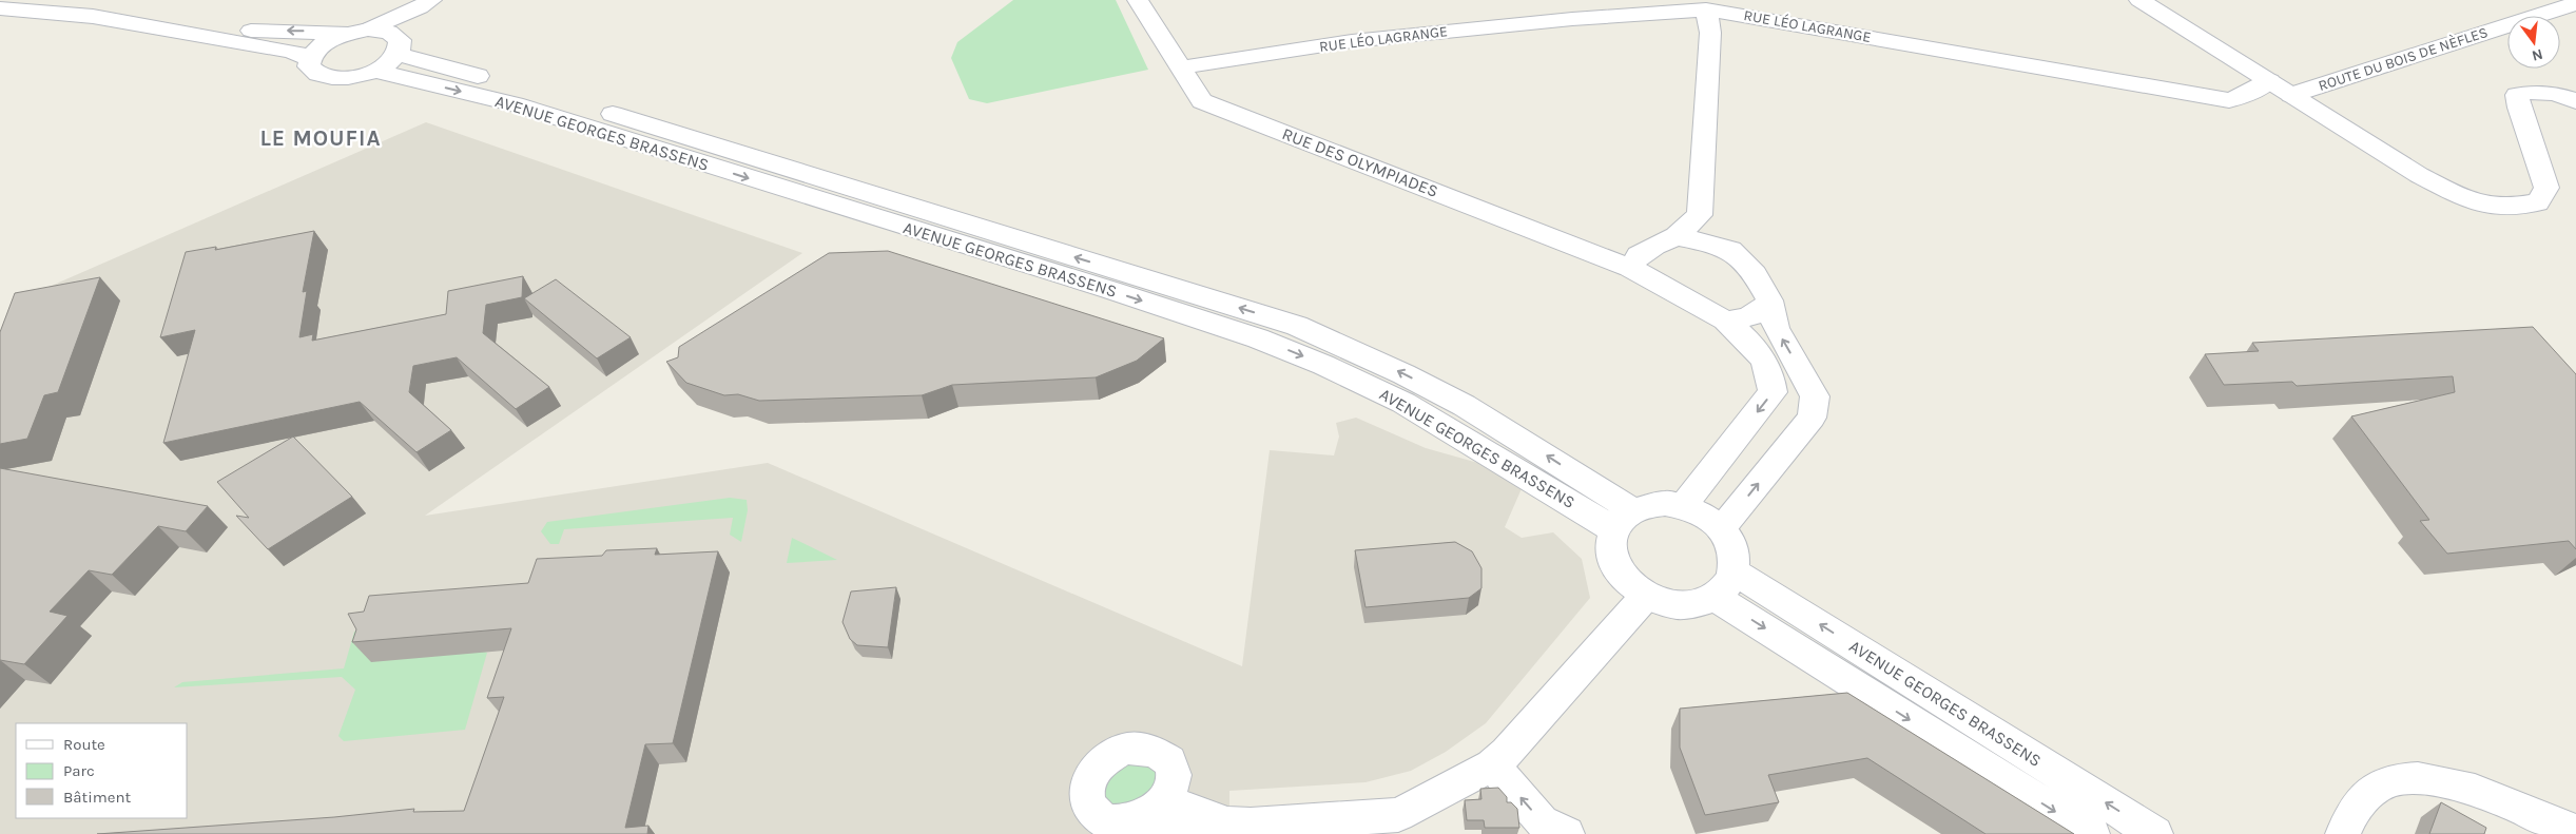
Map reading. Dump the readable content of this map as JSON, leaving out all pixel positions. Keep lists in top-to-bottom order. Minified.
{"streets":{"street":["RUE LÉO LAGRANGE","ROUTE DU BOIS DE NÈFLES","AVENUE GEORGES BRASSENS","RUE DES OLYMPIADES"]},"crossings":[["RUE LÉO LAGRANGE","ROUTE DU BOIS DE NÈFLES"],["RUE LÉO LAGRANGE","RUE DES OLYMPIADES"],["AVENUE GEORGES BRASSENS","RUE DES OLYMPIADES"]],"districts":["LE MOUFIA"],"legend":["Route","Parc","Bâtiment"],"north":"bottom"}
